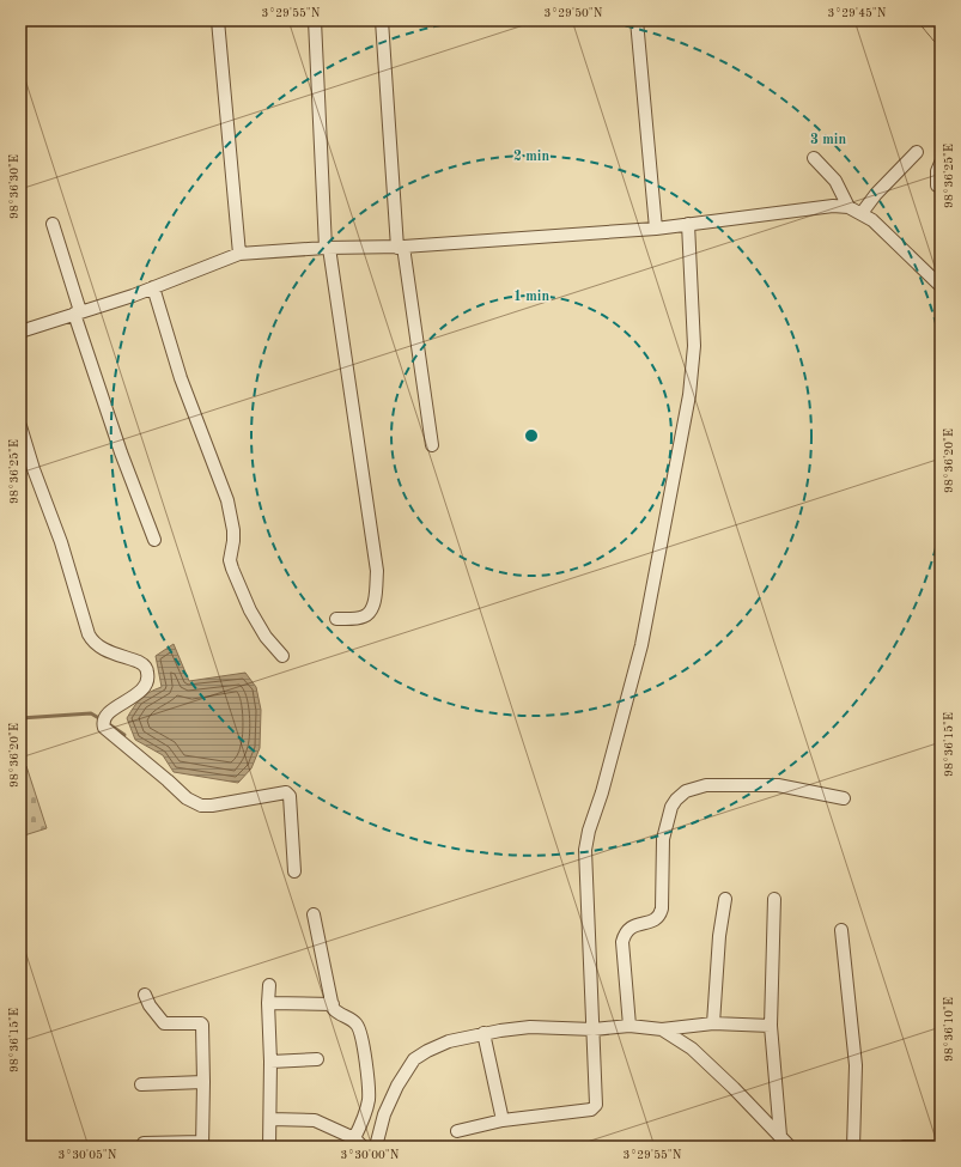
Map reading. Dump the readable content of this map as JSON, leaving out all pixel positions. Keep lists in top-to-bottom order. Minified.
{"coordinates":["3°29'55\"N","3°29'50\"N","3°29'45\"N","98°36'25\"E","98°36'30\"E","98°36'20\"E","98°36'15\"E","98°36'10\"E","3°30'05\"N","3°30'00\"N"],"rings":["3 min","2 min","1 min"]}
